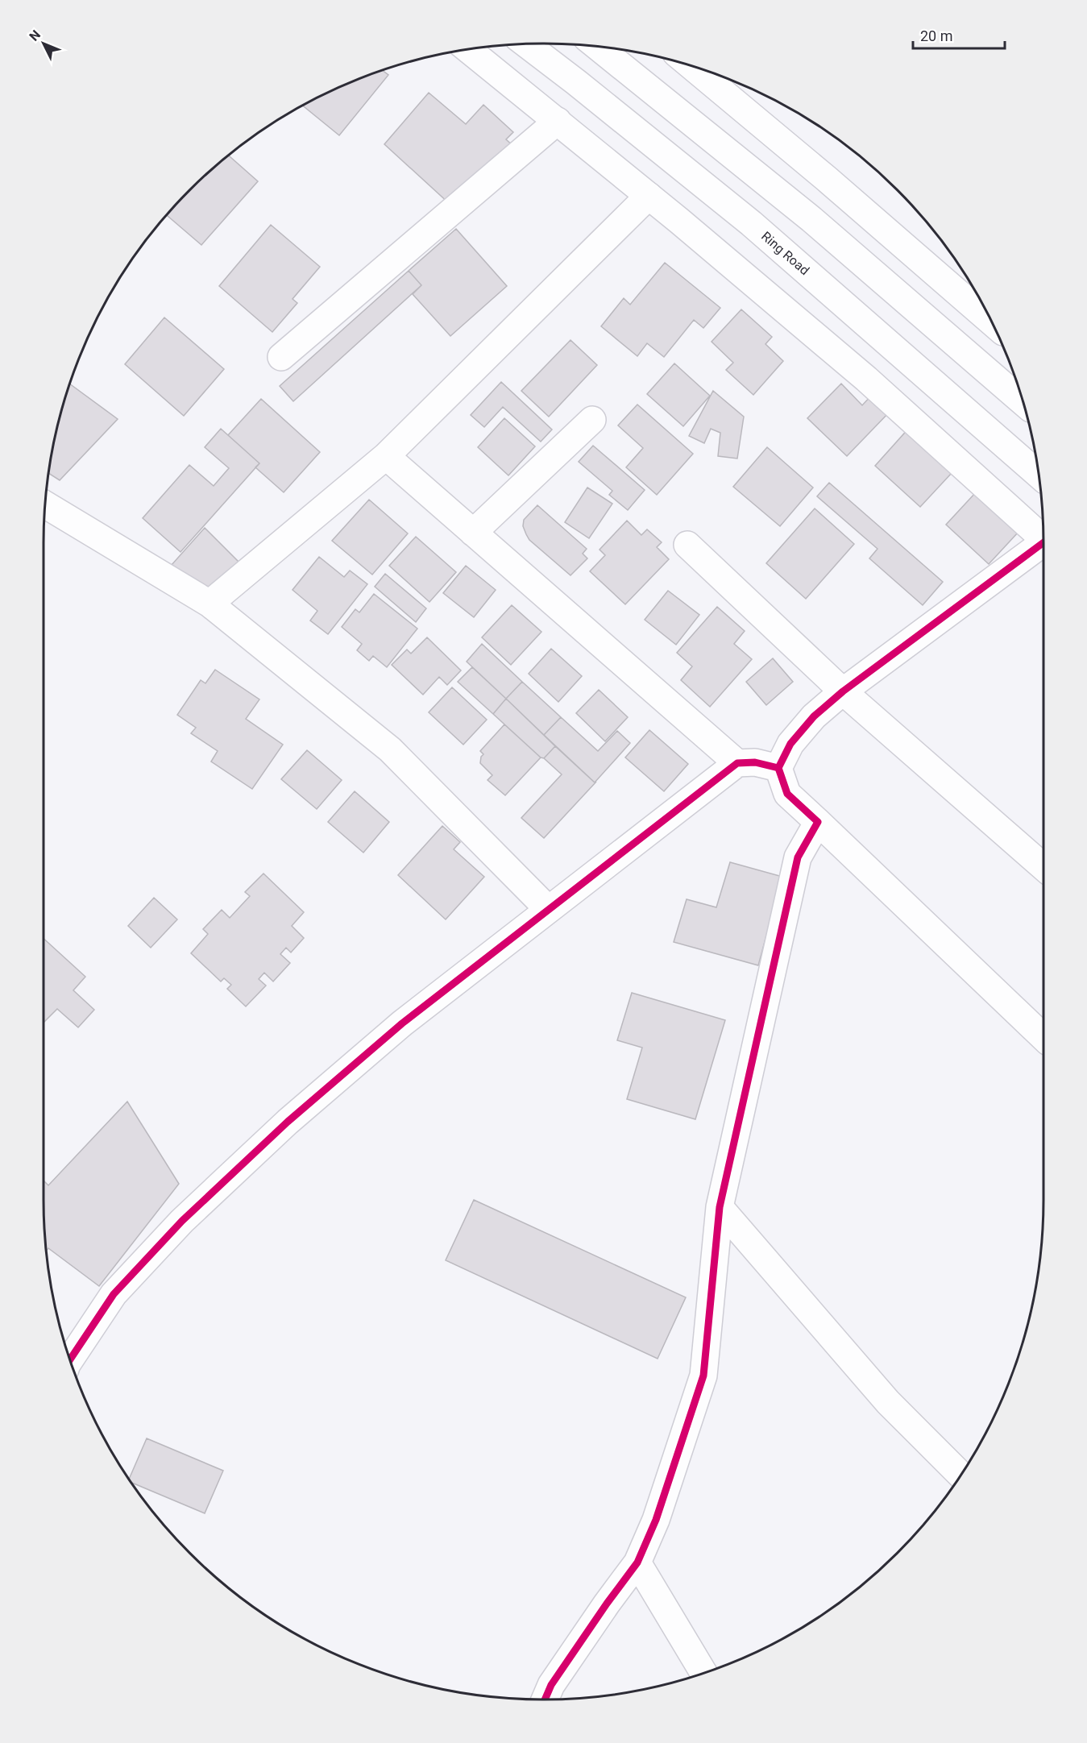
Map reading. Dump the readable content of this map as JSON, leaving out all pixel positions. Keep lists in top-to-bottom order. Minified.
{"streets":{"main road":["Ring Road"]},"scale_bar":"20 m","north":"top left"}
